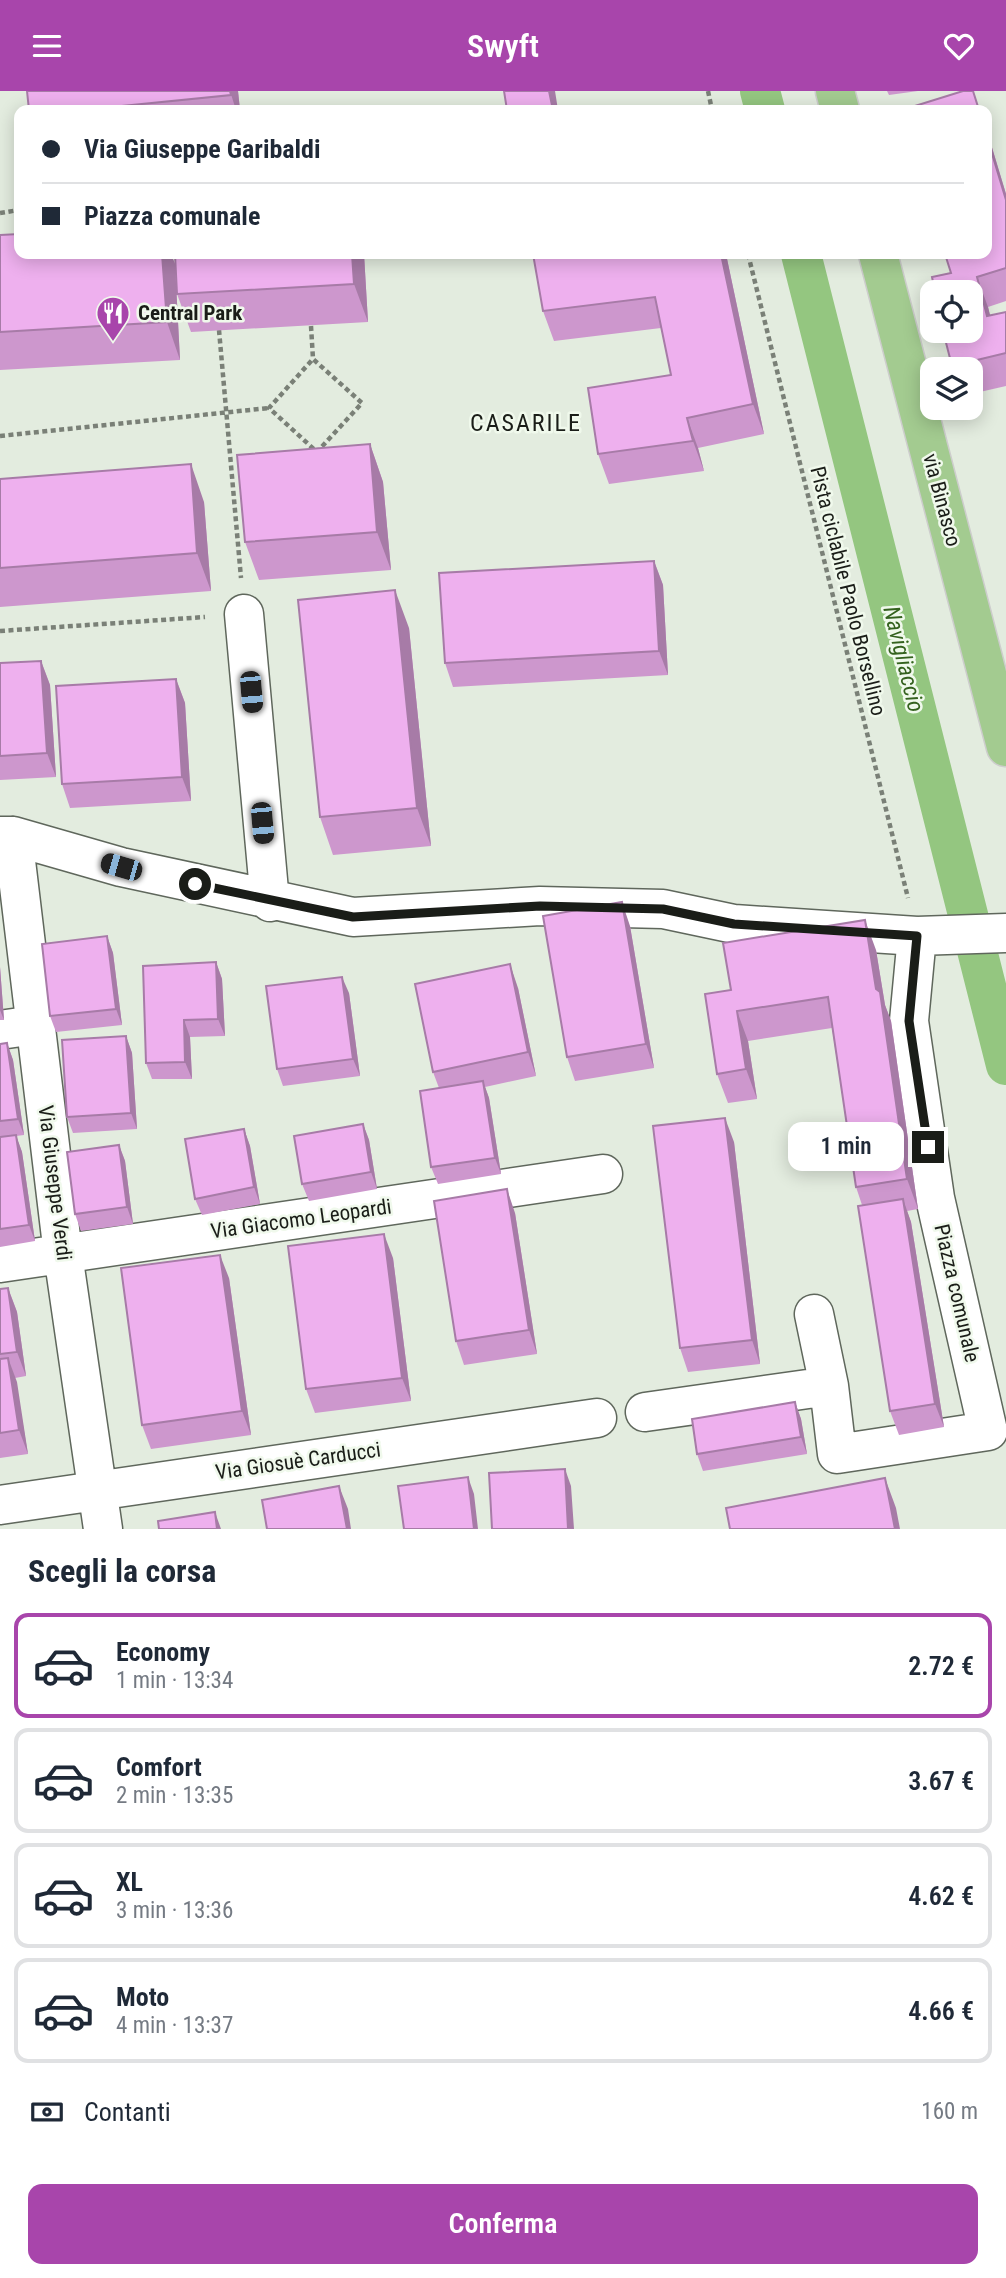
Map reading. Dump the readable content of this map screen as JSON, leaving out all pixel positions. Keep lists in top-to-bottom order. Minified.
{"streets":{"main road":["via Binasco"],"street":["Via Giuseppe Verdi","Via Giacomo Leopardi","Piazza comunale","Via Giosuè Carducci"],"path":["Pista ciclabile Paolo Borsellino"]},"crossings":[["Pista ciclabile Paolo Borsellino","Piazza comunale"],["Via Giuseppe Verdi","Via Giacomo Leopardi"],["Via Giuseppe Verdi","Via Giosuè Carducci"]],"districts":["CASARILE"],"water":["Navigliaccio"],"places":{"restaurant":["Central Park"]},"page":{"header":"Swyft","banner":["Via Giuseppe Garibaldi","Piazza comunale"],"bubble":"1 min","heading":"Scegli la corsa","list":[{"name":"Economy","note":"1 min · 13:34","value":"2.72 €"},{"name":"Comfort","note":"2 min · 13:35","value":"3.67 €"},{"name":"XL","note":"3 min · 13:36","value":"4.62 €"},{"name":"Moto","note":"4 min · 13:37","value":"4.66 €"}],"pay":["Contanti","160 m"],"buttons":"Conferma"}}
